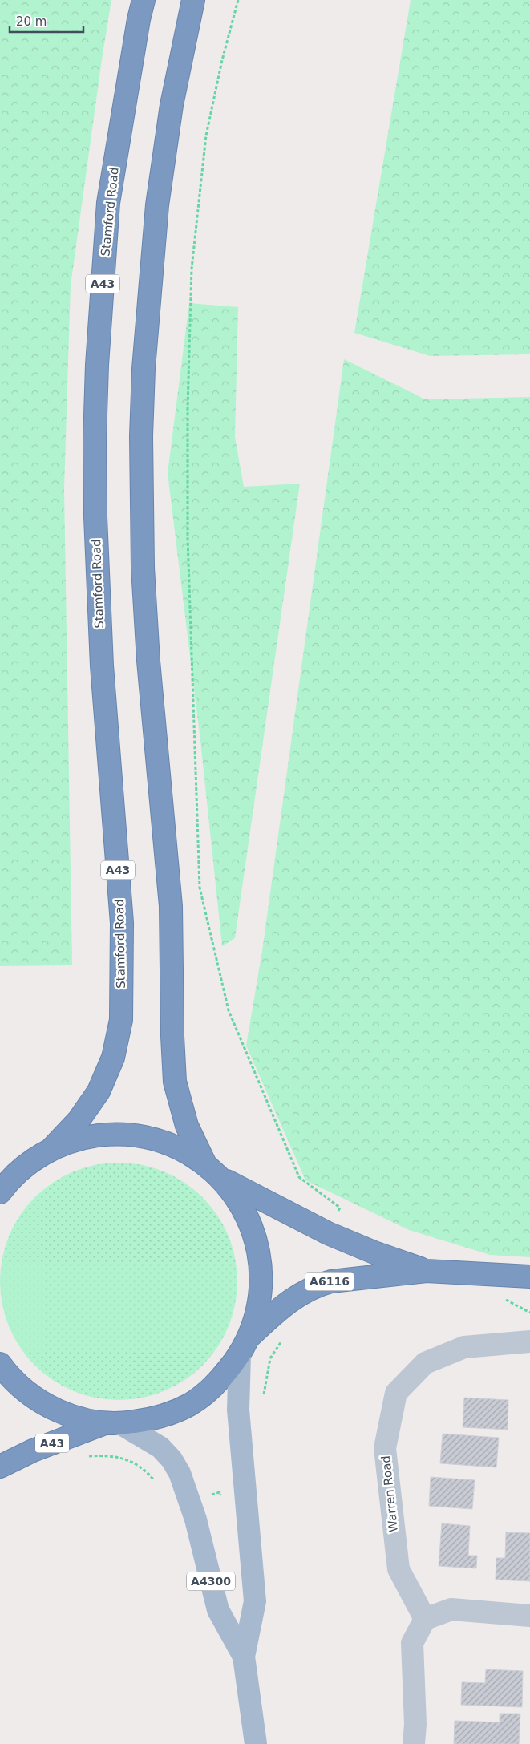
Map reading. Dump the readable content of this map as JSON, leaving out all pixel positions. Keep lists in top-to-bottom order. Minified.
{"streets":{"highway":["Stamford Road","A43","A6116"],"main road":["A4300"],"street":["Warren Road"]},"crossings":[["A43","A4300"],["A6116","A4300"]],"scale_bar":"20 m"}
